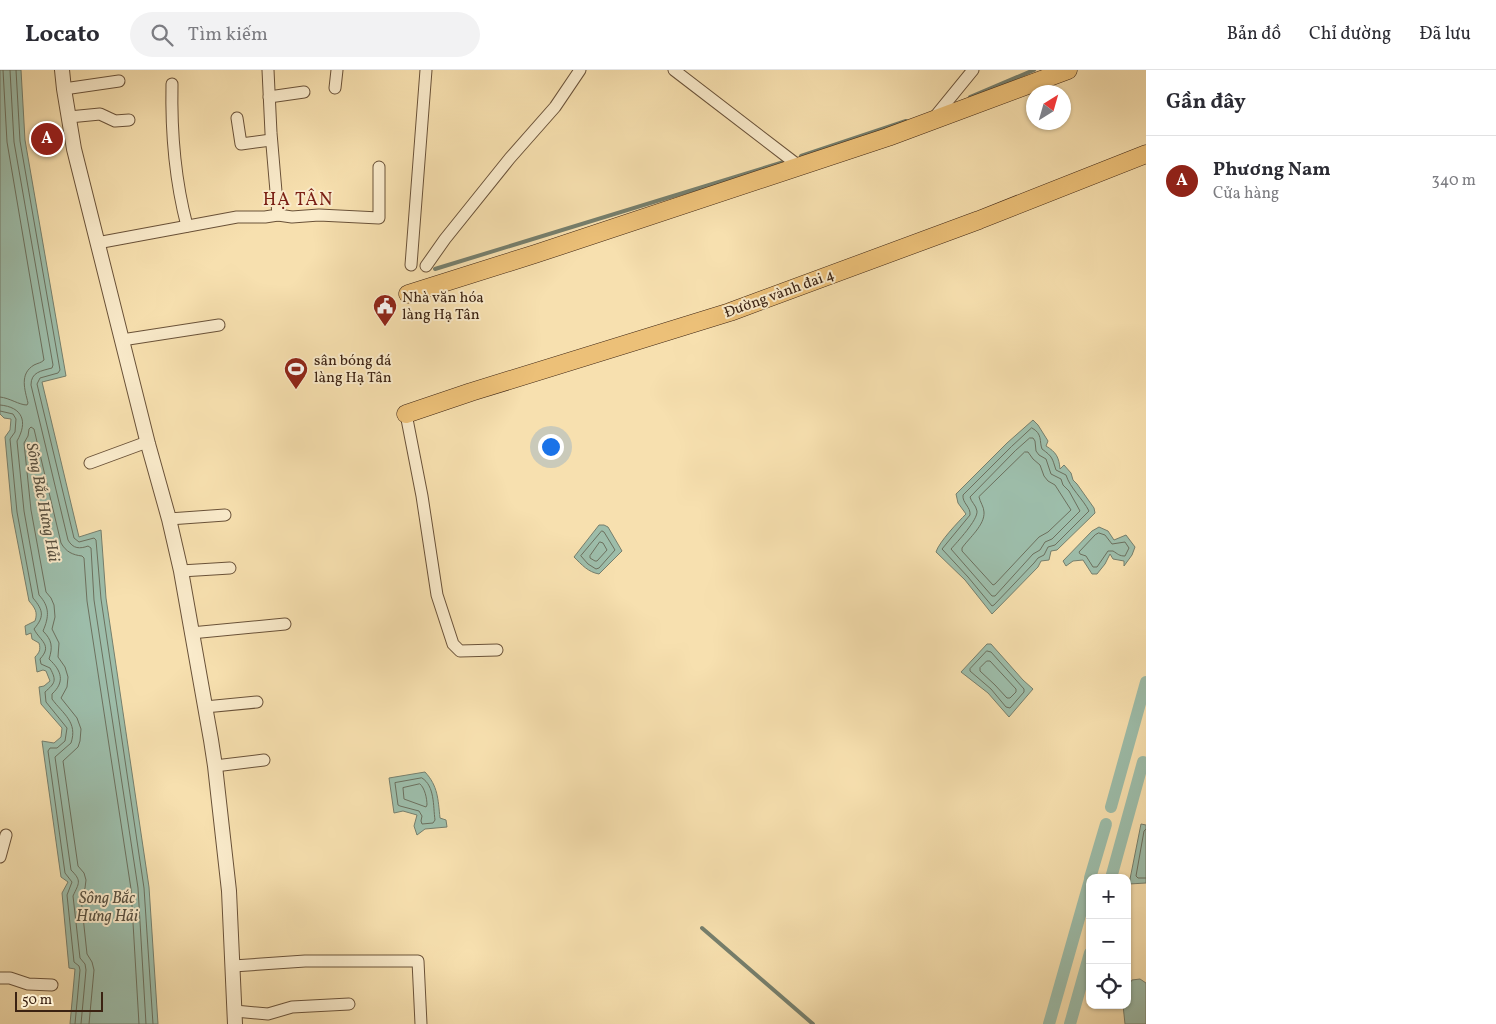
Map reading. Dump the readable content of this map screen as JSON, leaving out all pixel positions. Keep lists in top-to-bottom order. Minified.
{"streets":{"main road":["Đường vành đai 4"]},"districts":["HẠ TÂN"],"water":["Sông Bắc Hưng Hải"],"places":{"public building":["Nhà văn hóa làng Hạ Tân"],"sports":["sân bóng đá làng Hạ Tân"]},"scale_bar":"50 m","north":"top right","page":{"header":"Locato","search":"Tìm kiếm","nav":["Bản đồ","Chỉ đường","Đã lưu"],"heading":"Gần đây","pins":"A","list":[{"mark":"A","name":"Phương Nam","note":"Cửa hàng","value":"340 m"}],"map_buttons":["+","−"],"scale":"50 m"}}
